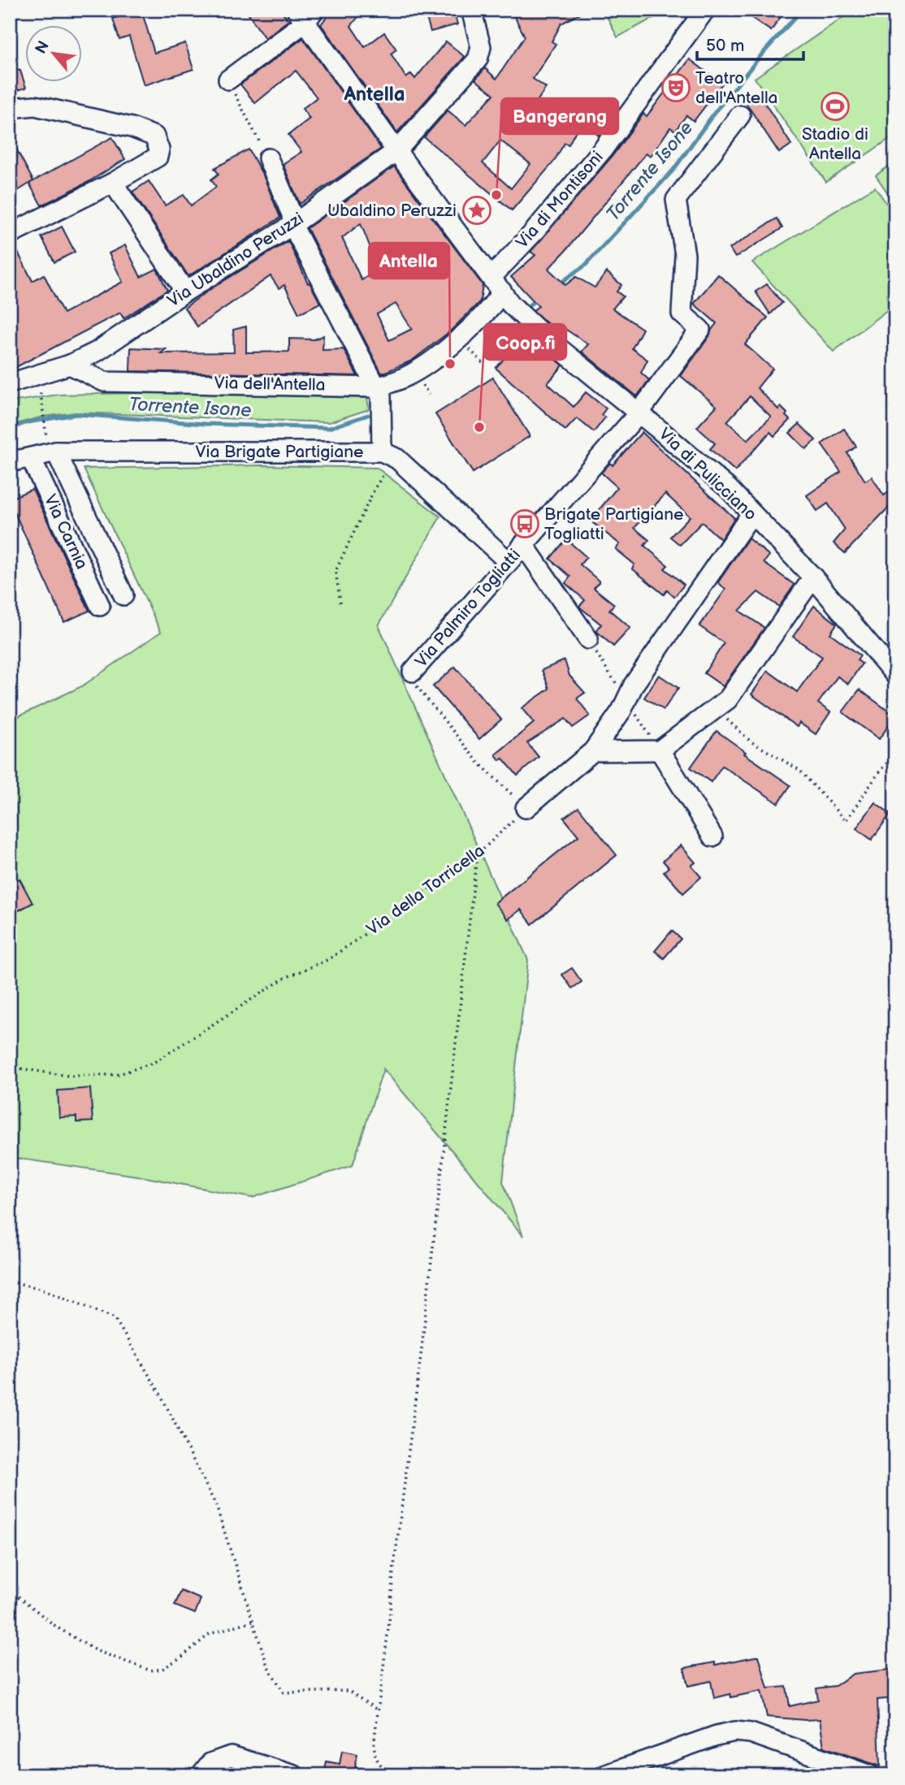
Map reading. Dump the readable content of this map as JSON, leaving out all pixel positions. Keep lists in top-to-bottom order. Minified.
{"streets":{"street":["Via di Montisoni","Via Ubaldino Peruzzi","Via dell'Antella","Via Brigate Partigiane","Via di Pulicciano","Via Carnia","Via Palmiro Togliatti"],"path":["Via della Torricella"]},"crossings":[["Via di Montisoni","Via dell'Antella"],["Via di Montisoni","Via di Pulicciano"],["Via Ubaldino Peruzzi","Via dell'Antella"],["Via Ubaldino Peruzzi","Via di Pulicciano"],["Via dell'Antella","Via di Pulicciano"],["Via Brigate Partigiane","Via Carnia"],["Via Brigate Partigiane","Via Palmiro Togliatti"],["Via di Pulicciano","Via Palmiro Togliatti"]],"districts":["Antella"],"water":["Torrente Isone"],"places":{"theatre":["Teatro dell'Antella"],"sports":["Stadio di Antella"],"other":["Bangerang","Antella","Coop.fi"],"place":["Ubaldino Peruzzi"],"bus stop":["Brigate Partigiane Togliatti"]},"scale_bar":"50 m","north":"top left"}
